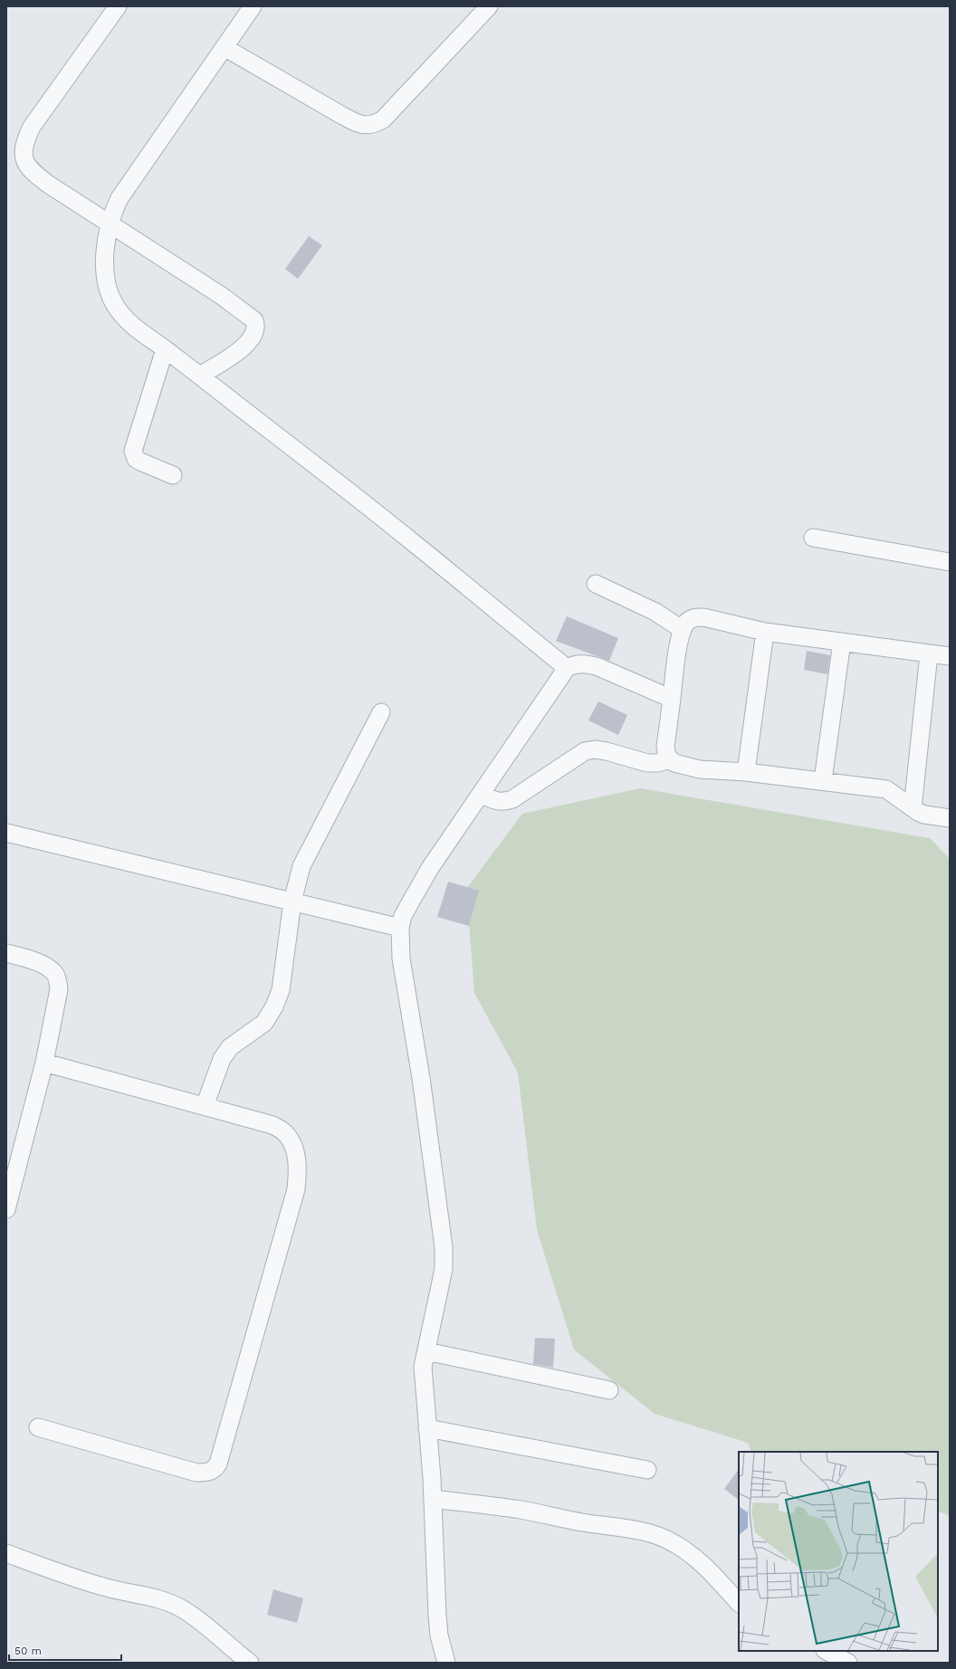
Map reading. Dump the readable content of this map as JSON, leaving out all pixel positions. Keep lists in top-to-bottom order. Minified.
{"scale_bar":"50 m"}
